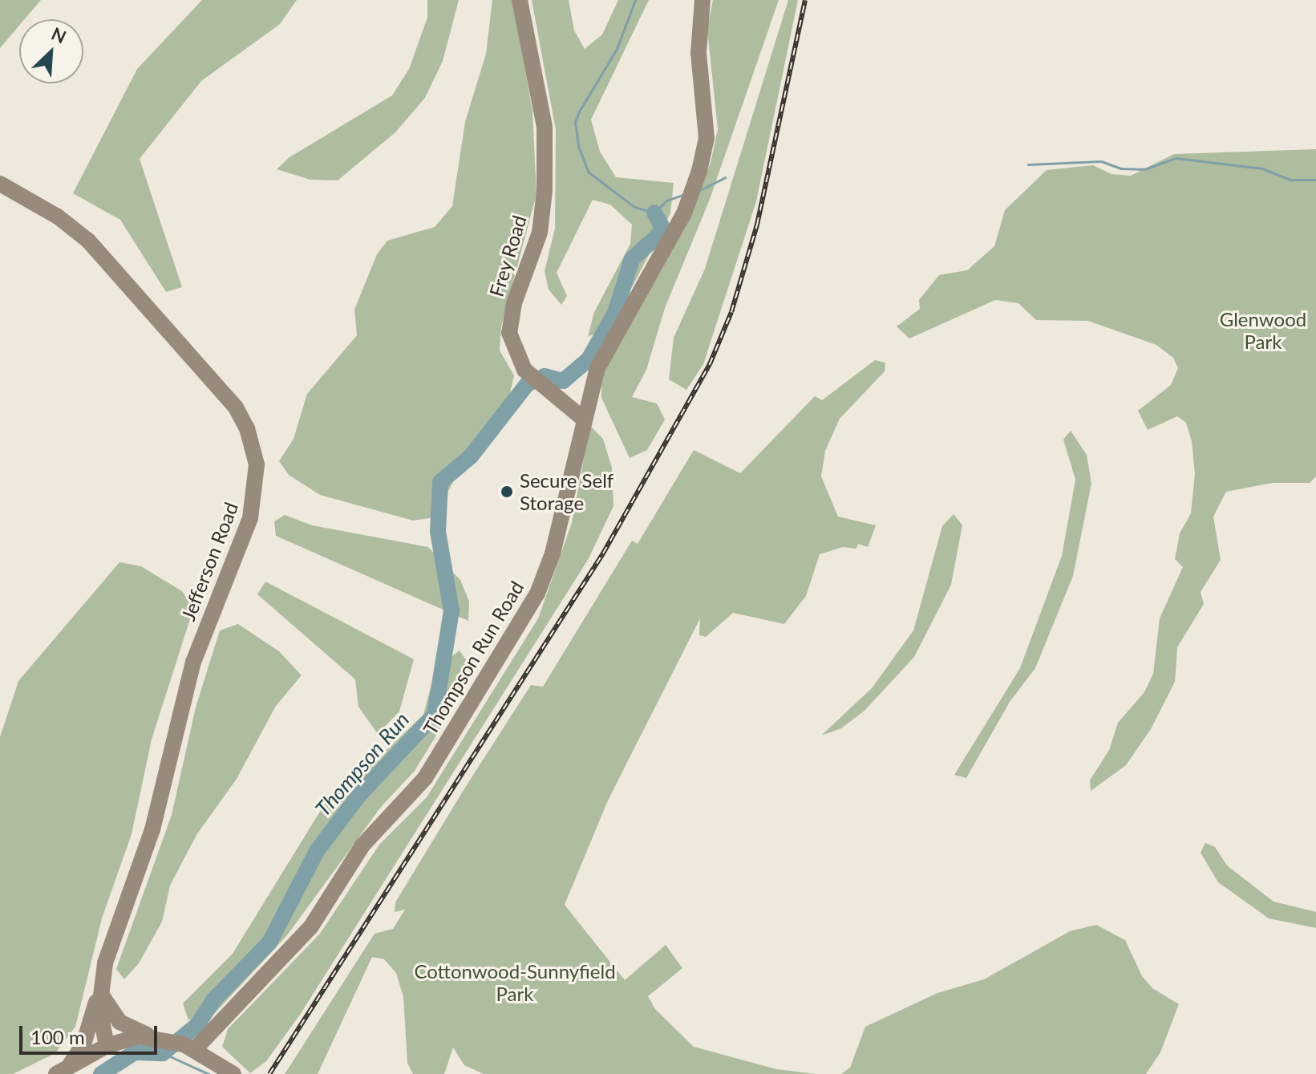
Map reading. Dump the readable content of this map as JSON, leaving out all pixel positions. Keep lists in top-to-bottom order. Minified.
{"streets":{"street":["Frey Road","Jefferson Road","Thompson Run Road"]},"crossings":[["Frey Road","Thompson Run Road"]],"water":["Thompson Run"],"parks":["Glenwood Park","Cottonwood-Sunnyfield Park"],"places":["Secure Self Storage"],"scale_bar":"100 m","north":"top right"}
